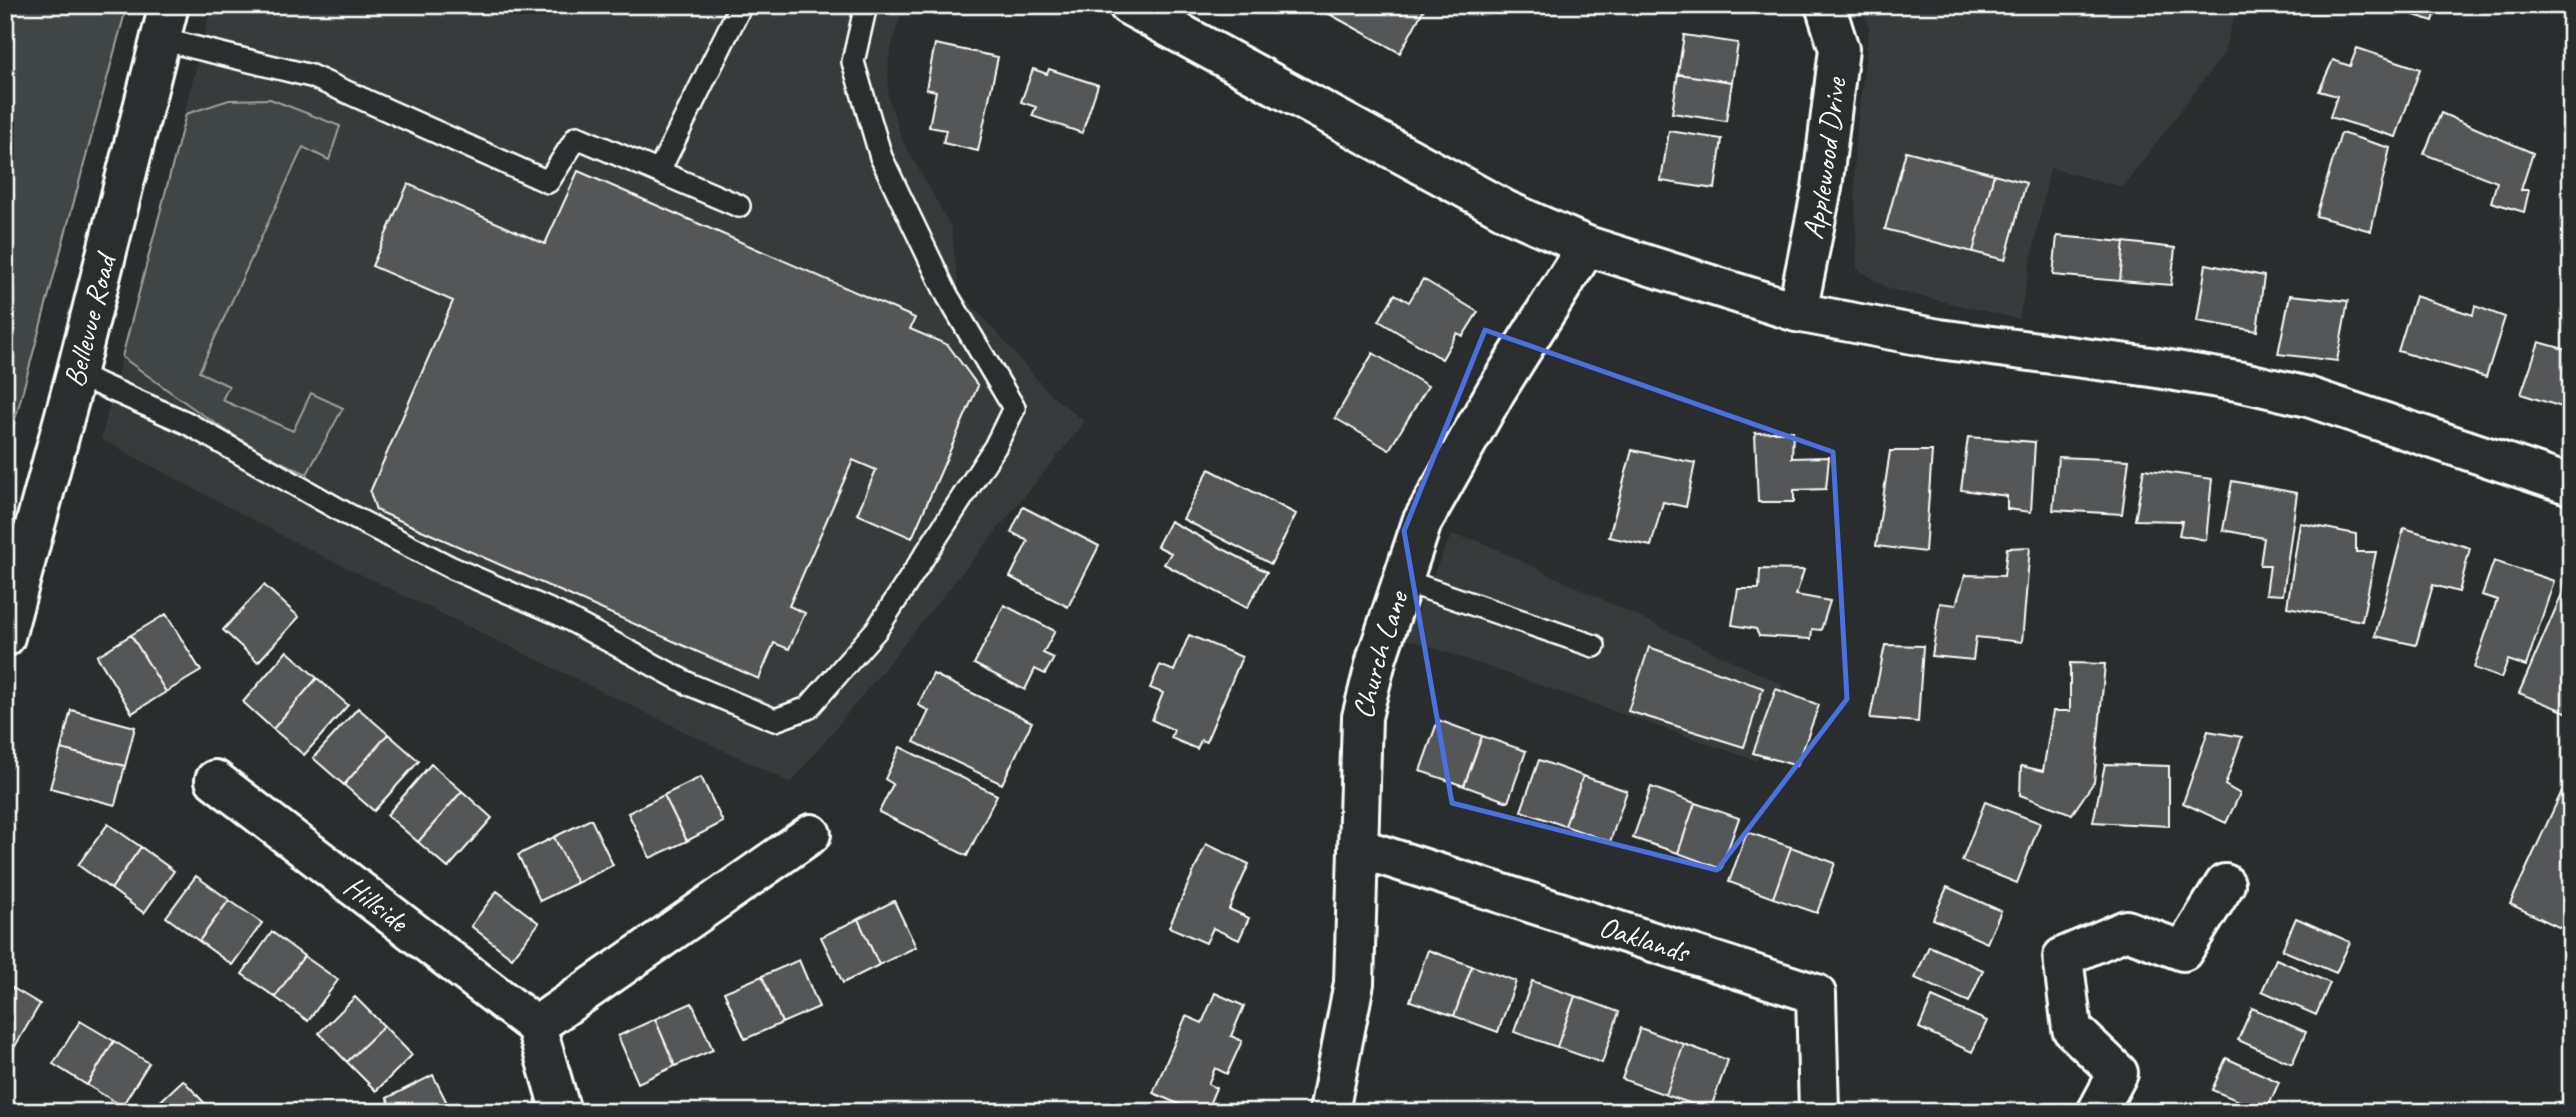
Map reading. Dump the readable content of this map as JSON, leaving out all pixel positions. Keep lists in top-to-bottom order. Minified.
{"streets":{"street":["Applewood Drive","Bellevue Road","Church Lane","Hillside","Oaklands"]},"crossings":[["Church Lane","Oaklands"]]}
